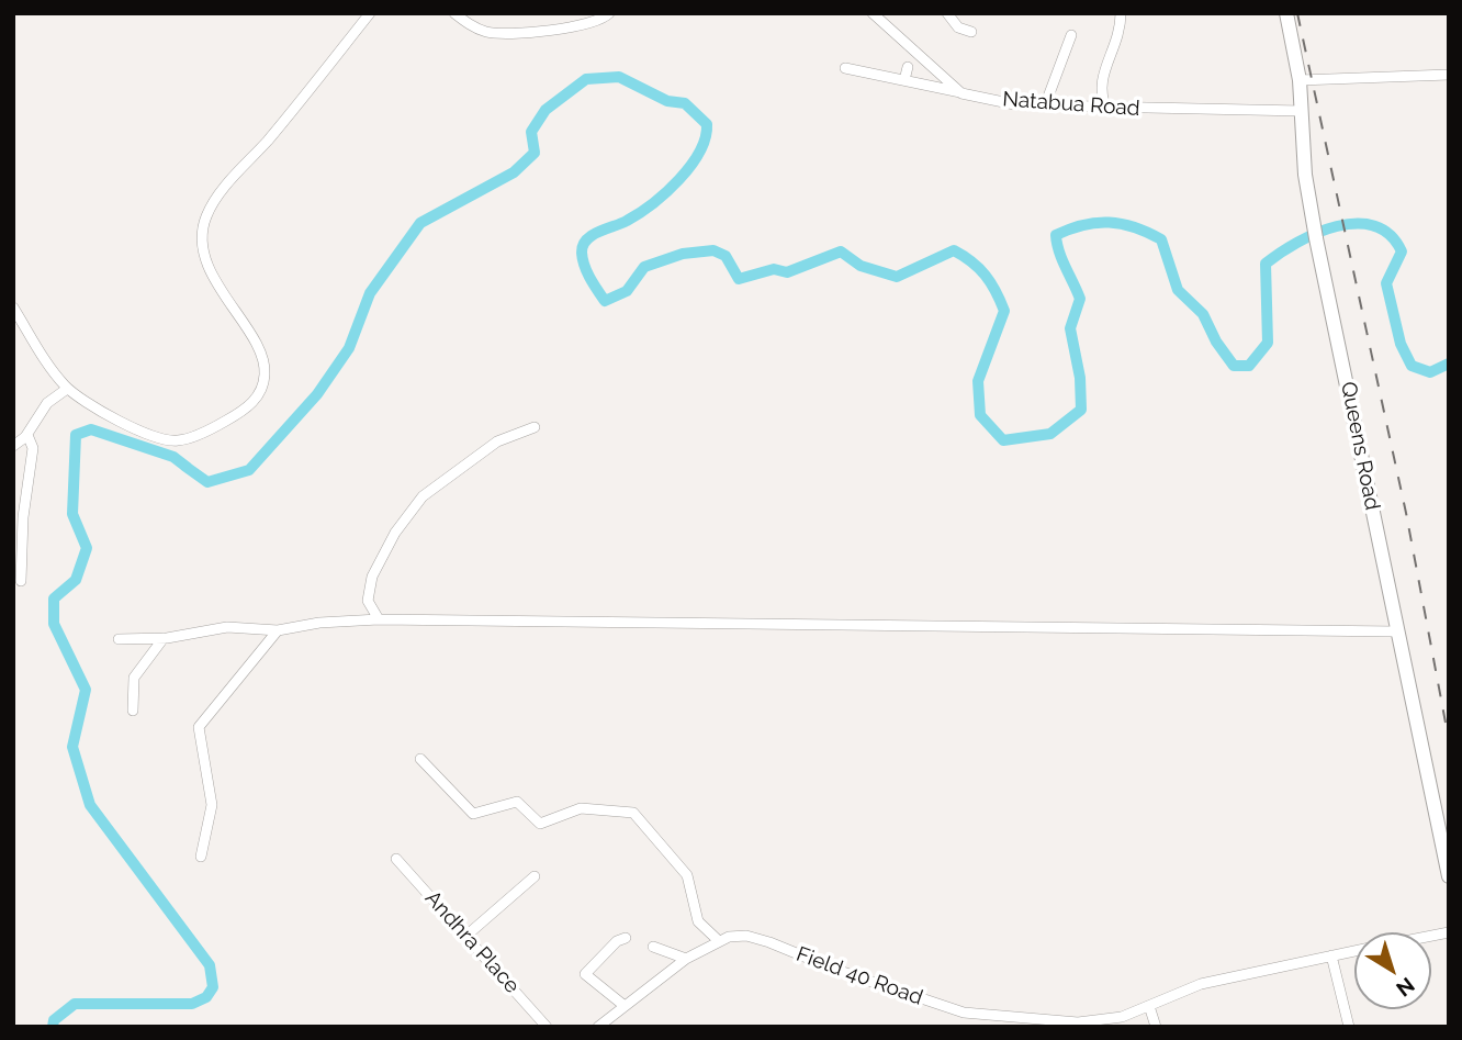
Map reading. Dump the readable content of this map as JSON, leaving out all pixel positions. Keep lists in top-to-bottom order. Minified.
{"streets":{"highway":["Queens Road"],"street":["Natabua Road","Andhra Place","Field 40 Road"]},"crossings":[["Natabua Road","Queens Road"]],"north":"bottom right"}
